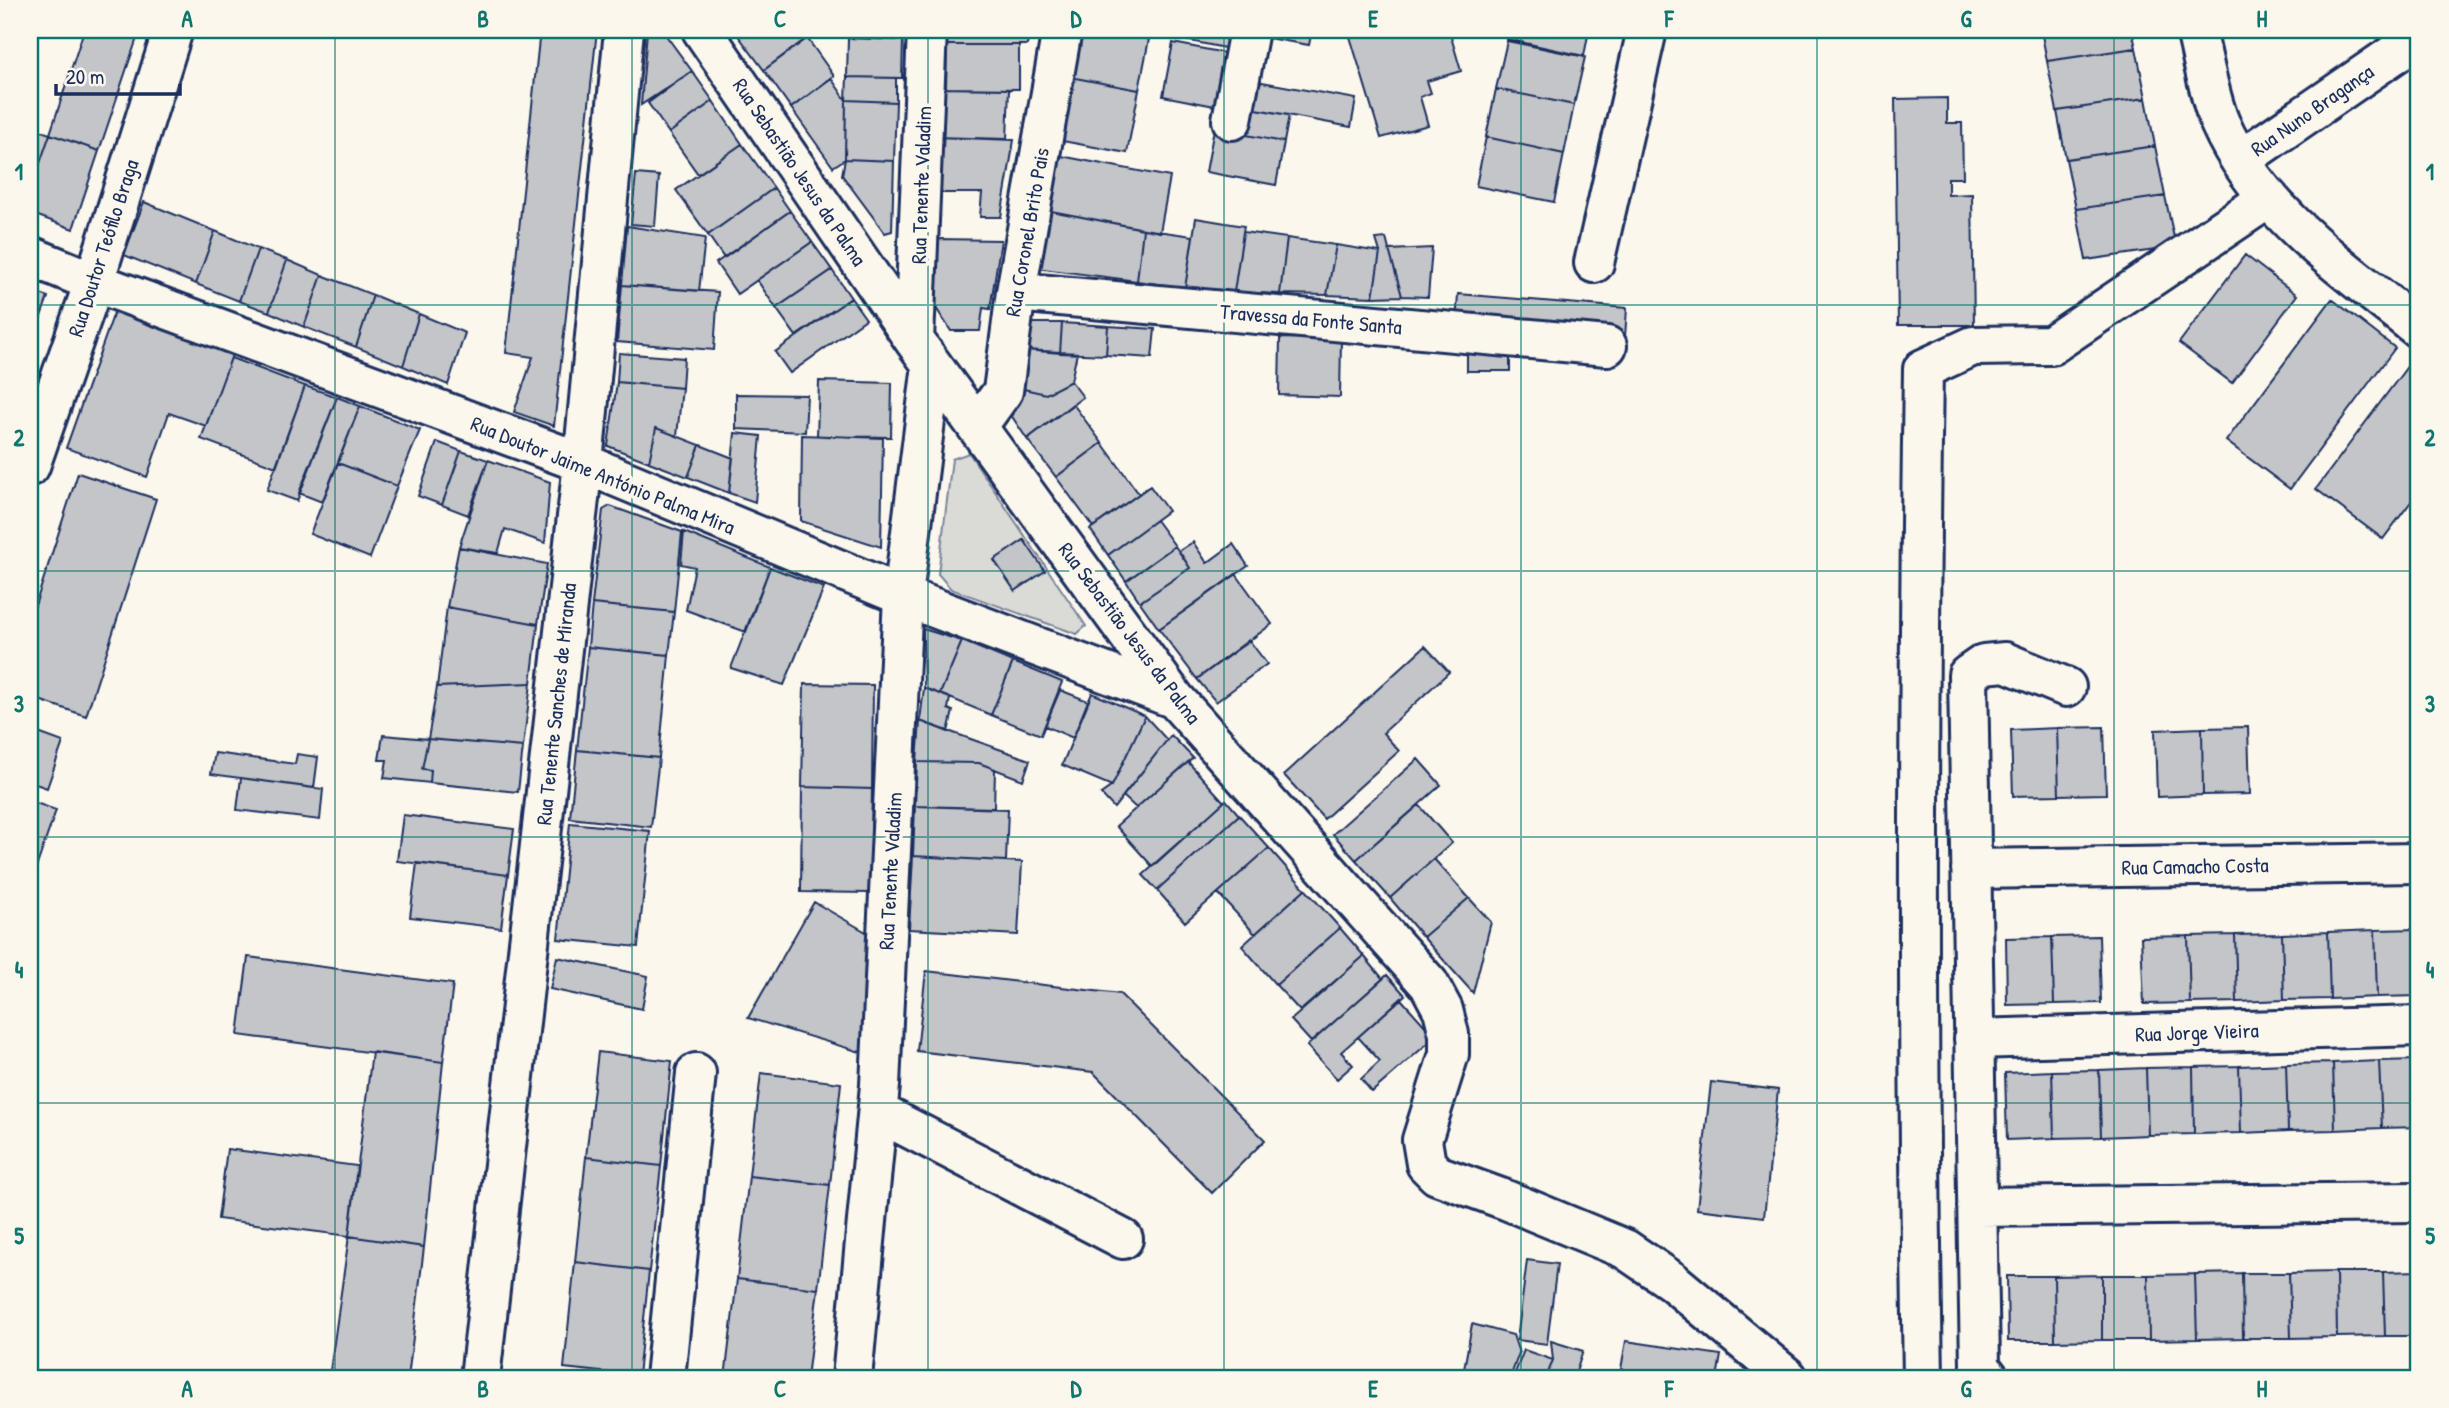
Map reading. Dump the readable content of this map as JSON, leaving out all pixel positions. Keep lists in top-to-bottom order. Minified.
{"streets":{"street":["Rua Nuno Bragança","Rua Sebastião Jesus da Palma","Rua Tenente Valadim","Rua Coronel Brito Pais","Rua Doutor Teófilo Braga","Travessa da Fonte Santa","Rua Doutor Jaime António Palma Mira","Rua Tenente Sanches de Miranda","Rua Camacho Costa","Rua Jorge Vieira"]},"crossings":[["Rua Sebastião Jesus da Palma","Rua Tenente Valadim"],["Rua Sebastião Jesus da Palma","Rua Coronel Brito Pais"],["Rua Sebastião Jesus da Palma","Rua Doutor Jaime António Palma Mira"],["Rua Tenente Valadim","Rua Doutor Jaime António Palma Mira"],["Rua Coronel Brito Pais","Travessa da Fonte Santa"],["Rua Doutor Teófilo Braga","Rua Doutor Jaime António Palma Mira"],["Rua Doutor Jaime António Palma Mira","Rua Tenente Sanches de Miranda"]],"scale_bar":"20 m","grid":{"columns":["A","B","C","D","E","F","G","H"],"rows":["1","2","3","4","5"]}}
